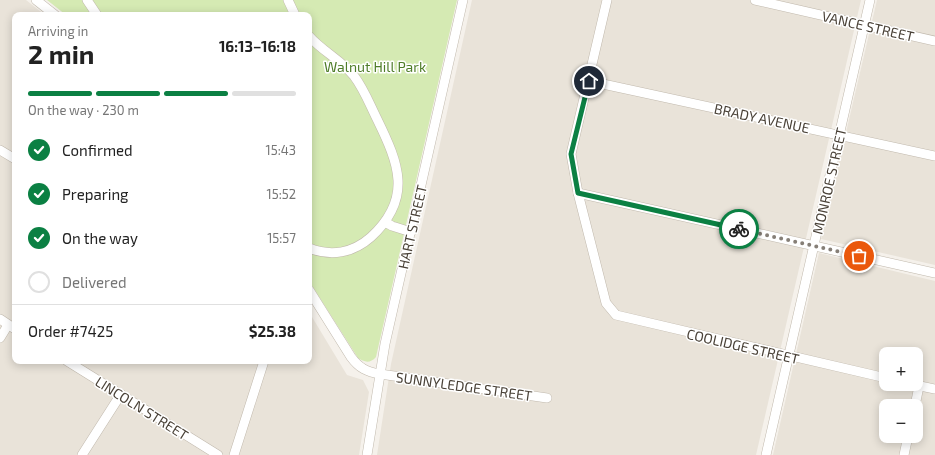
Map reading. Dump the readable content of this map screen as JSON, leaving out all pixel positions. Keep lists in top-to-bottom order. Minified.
{"streets":{"street":["VANCE STREET","BRADY AVENUE","MONROE STREET","HART STREET","COOLIDGE STREET","SUNNYLEDGE STREET","LINCOLN STREET"]},"crossings":[["VANCE STREET","MONROE STREET"],["BRADY AVENUE","MONROE STREET"],["MONROE STREET","COOLIDGE STREET"],["HART STREET","SUNNYLEDGE STREET"]],"parks":["Walnut Hill Park"],"page":{"heading":["2 min","Arriving in","16:13–16:18"],"panel":["Order #7425","$25.38"],"bar":"On the way · 230 m","list":[["Confirmed","15:43"],["Preparing","15:52"],["On the way","15:57"],"Delivered"],"map_buttons":["+","−"]}}
